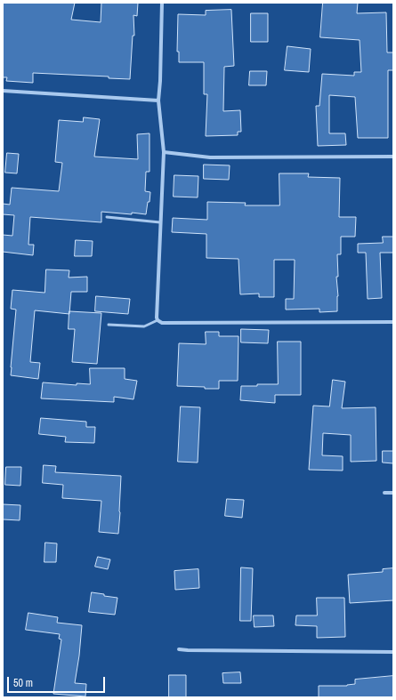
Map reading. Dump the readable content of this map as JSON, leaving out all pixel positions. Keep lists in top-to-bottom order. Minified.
{"scale_bar":"50 m"}
